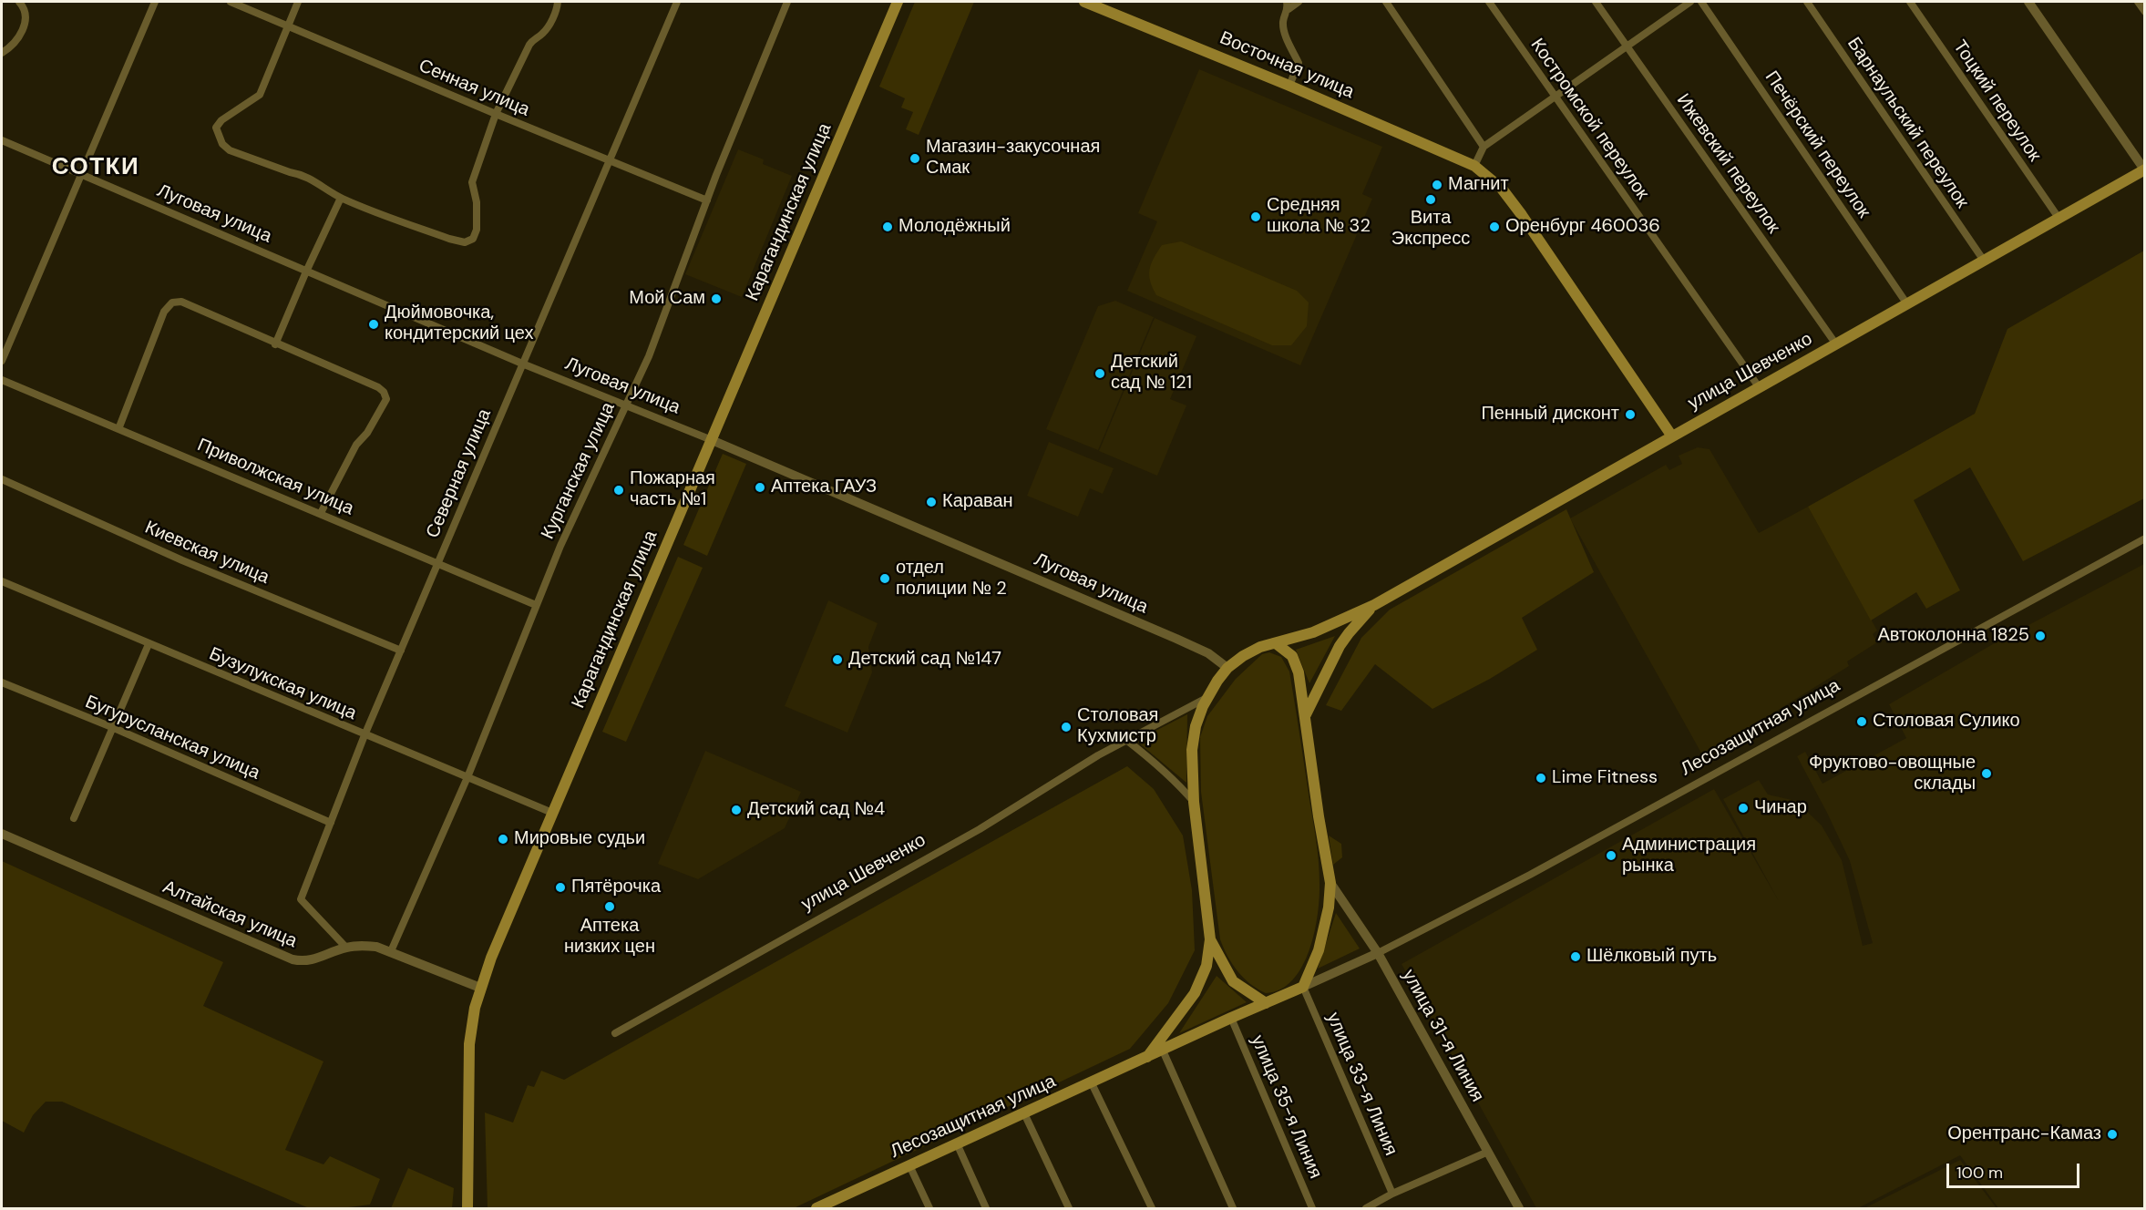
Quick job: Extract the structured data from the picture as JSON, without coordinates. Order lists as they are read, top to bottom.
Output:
{
  "streets": {
    "main road": [
      "Восточная улица",
      "Карагандинская улица",
      "улица Шевченко",
      "Лесозащитная улица"
    ],
    "street": [
      "Сенная улица",
      "Тоцкий переулок",
      "Костромской переулок",
      "Барнаульский переулок",
      "Печёрский переулок",
      "Ижевский переулок",
      "Луговая улица",
      "Курганская улица",
      "Северная улица",
      "Приволжская улица",
      "Киевская улица",
      "Бузулукская улица",
      "Бугурусланская улица",
      "Алтайская улица",
      "улица 31-я Линия",
      "улица 33-я Линия",
      "улица 35-я Линия"
    ]
  },
  "crossings": [
    ["Восточная улица", "улица Шевченко"],
    ["Сенная улица", "Курганская улица"],
    ["Сенная улица", "Северная улица"],
    ["Тоцкий переулок", "улица Шевченко"],
    ["Костромской переулок", "улица Шевченко"],
    ["Барнаульский переулок", "улица Шевченко"],
    ["Печёрский переулок", "улица Шевченко"],
    ["Ижевский переулок", "улица Шевченко"],
    ["Карагандинская улица", "Луговая улица"],
    ["Карагандинская улица", "Бузулукская улица"],
    ["Карагандинская улица", "Алтайская улица"],
    ["Луговая улица", "улица Шевченко"],
    ["Луговая улица", "Курганская улица"],
    ["Луговая улица", "Северная улица"],
    ["Курганская улица", "Приволжская улица"],
    ["Курганская улица", "Бузулукская улица"],
    ["Курганская улица", "Алтайская улица"],
    ["Северная улица", "Приволжская улица"],
    ["Северная улица", "Киевская улица"],
    ["Северная улица", "Бузулукская улица"],
    ["Северная улица", "Бугурусланская улица"],
    ["Северная улица", "Алтайская улица"],
    ["Лесозащитная улица", "улица 31-я Линия"],
    ["Лесозащитная улица", "улица 33-я Линия"],
    ["Лесозащитная улица", "улица 35-я Линия"]
  ],
  "districts": ["СОТКИ"],
  "places": [
    "Магазин-закусочная Смак",
    "Магнит",
    "Вита Экспресс",
    "Средняя школа № 32",
    "Молодёжный",
    "Оренбург 460036",
    "Мой Cам",
    "Дюймовочка, кондитерский цех",
    "Детский сад № 121",
    "Пенный дисконт",
    "Аптека ГАУЗ",
    "Пожарная часть №1",
    "Караван",
    "отдел полиции № 2",
    "Автоколонна 1825",
    "Детский сад №147",
    "Столовая Сулико",
    "Столовая Кухмистр",
    "Фруктово-овощные склады",
    "Lime Fitness",
    "Чинар",
    "Детский сад №4",
    "Мировые судьи",
    "Администрация рынка",
    "Пятёрочка",
    "Аптека низких цен",
    "Шёлковый путь",
    "Орентранс-Камаз"
  ],
  "scale_bar": "100 m"
}
